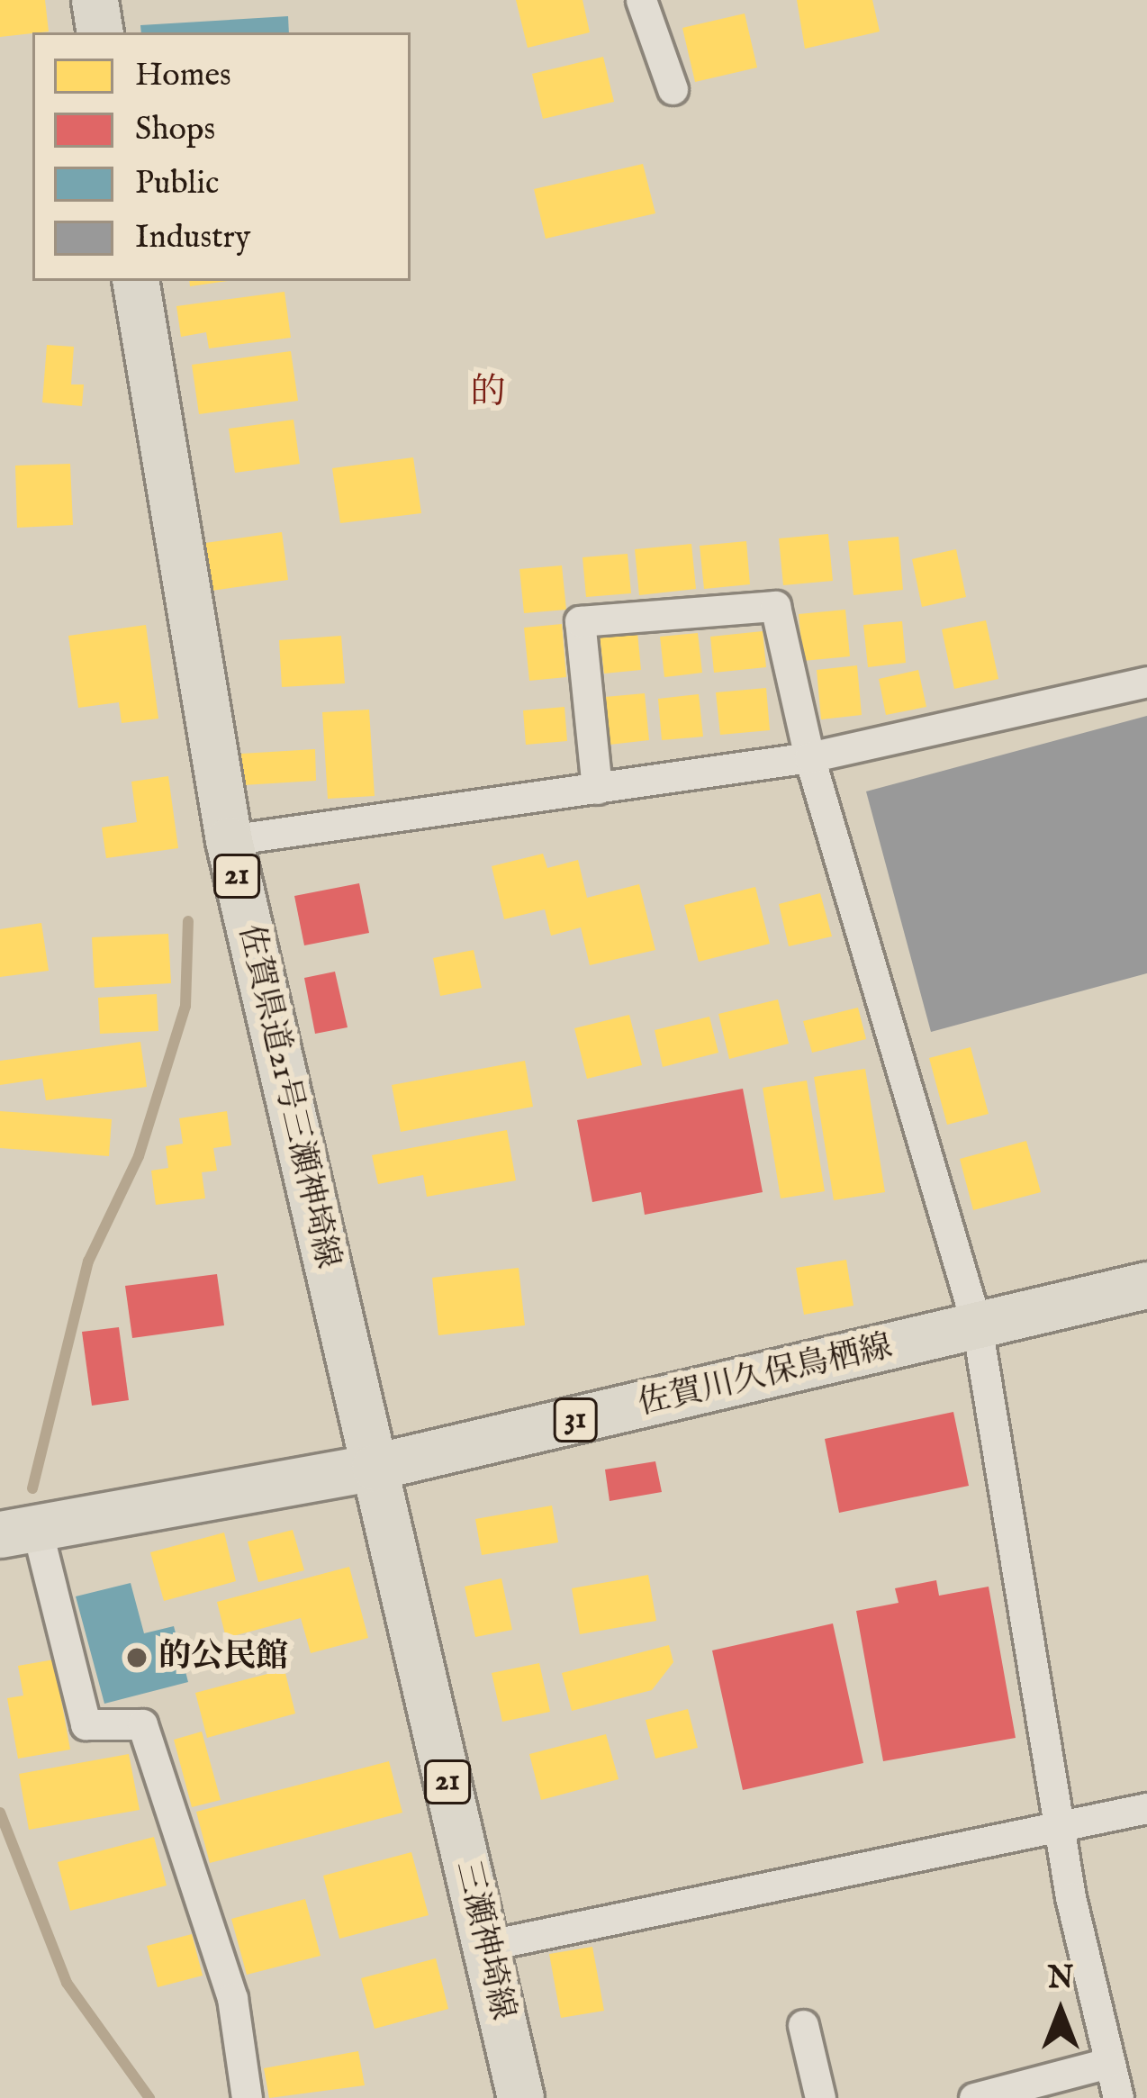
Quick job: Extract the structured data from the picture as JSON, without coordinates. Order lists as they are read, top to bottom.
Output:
{
  "streets": {
    "main road": [
      "21",
      "佐賀県道21号三瀬神埼線",
      "佐賀川久保鳥栖線",
      "31",
      "三瀬神埼線"
    ]
  },
  "crossings": [
    ["佐賀県道21号三瀬神埼線", "佐賀川久保鳥栖線"],
    ["佐賀県道21号三瀬神埼線", "三瀬神埼線"],
    ["佐賀川久保鳥栖線", "三瀬神埼線"]
  ],
  "districts": ["的"],
  "places": ["的公民館"],
  "legend": [
    "Homes",
    "Shops",
    "Public",
    "Industry"
  ],
  "north": "top"
}
